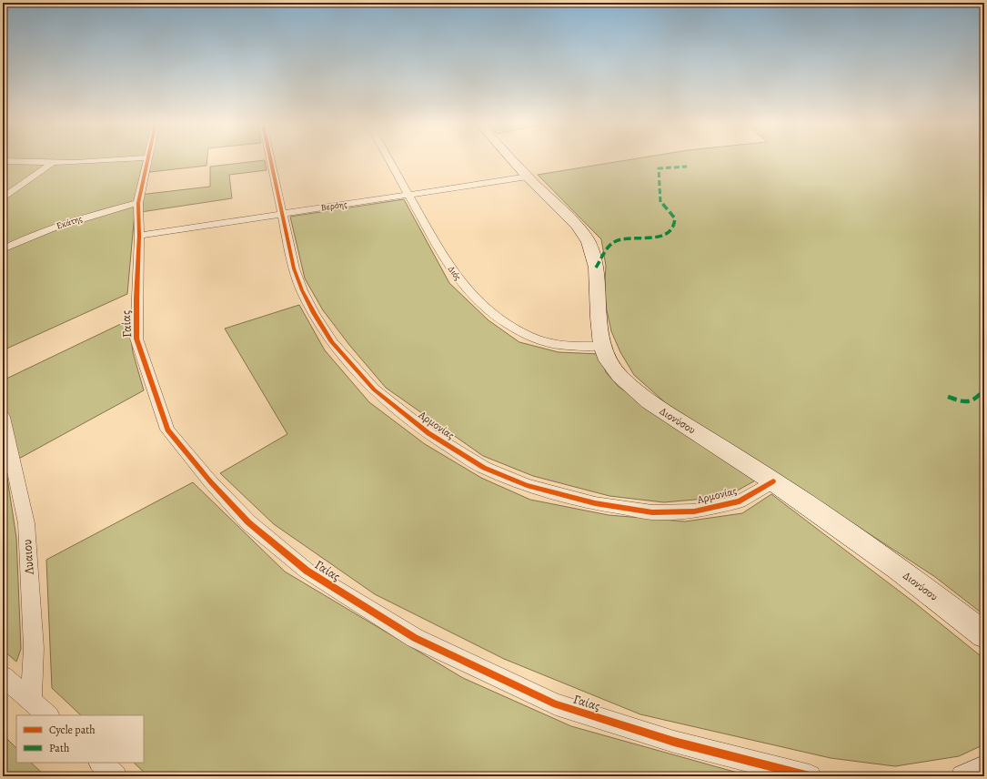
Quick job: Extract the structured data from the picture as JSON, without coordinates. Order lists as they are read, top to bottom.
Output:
{
  "streets": {
    "main road": ["Διονύσου"],
    "street": [
      "Βερόης",
      "Εκάτης",
      "Διός",
      "Γαίας",
      "Αρμονίας",
      "Λυαιου"
    ]
  },
  "crossings": [
    ["Βερόης", "Διός"],
    ["Βερόης", "Γαίας"],
    ["Βερόης", "Διονύσου"],
    ["Βερόης", "Αρμονίας"],
    ["Εκάτης", "Γαίας"],
    ["Διός", "Διονύσου"],
    ["Διονύσου", "Αρμονίας"]
  ],
  "legend": ["Cycle path", "Path"]
}
